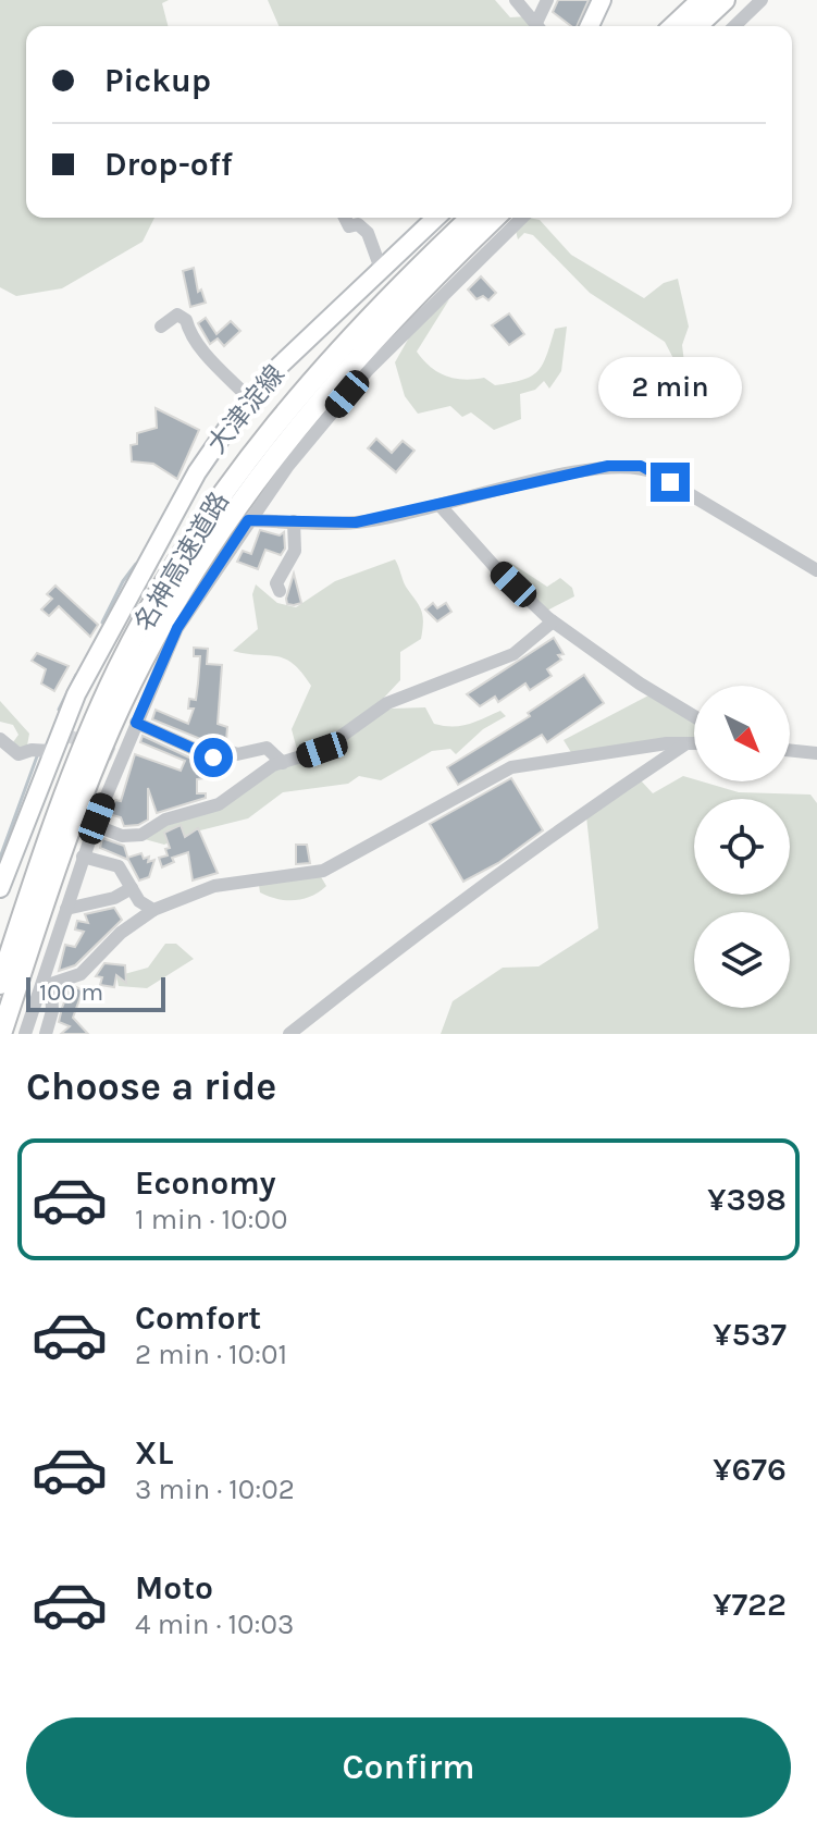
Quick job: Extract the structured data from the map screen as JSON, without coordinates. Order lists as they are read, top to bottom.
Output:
{
  "streets": {
    "highway": ["名神高速道路"],
    "main road": ["大津淀線"]
  },
  "scale_bar": "100 m",
  "north": "bottom right",
  "page": {
    "banner": ["Pickup", "Drop-off"],
    "bubble": "2 min",
    "scale": "100 m",
    "heading": "Choose a ride",
    "list": [
      {
        "name": "Economy",
        "note": "1 min · 10:00",
        "value": "¥398"
      },
      {
        "name": "Comfort",
        "note": "2 min · 10:01",
        "value": "¥537"
      },
      {
        "name": "XL",
        "note": "3 min · 10:02",
        "value": "¥676"
      },
      {
        "name": "Moto",
        "note": "4 min · 10:03",
        "value": "¥722"
      }
    ],
    "buttons": "Confirm"
  }
}
